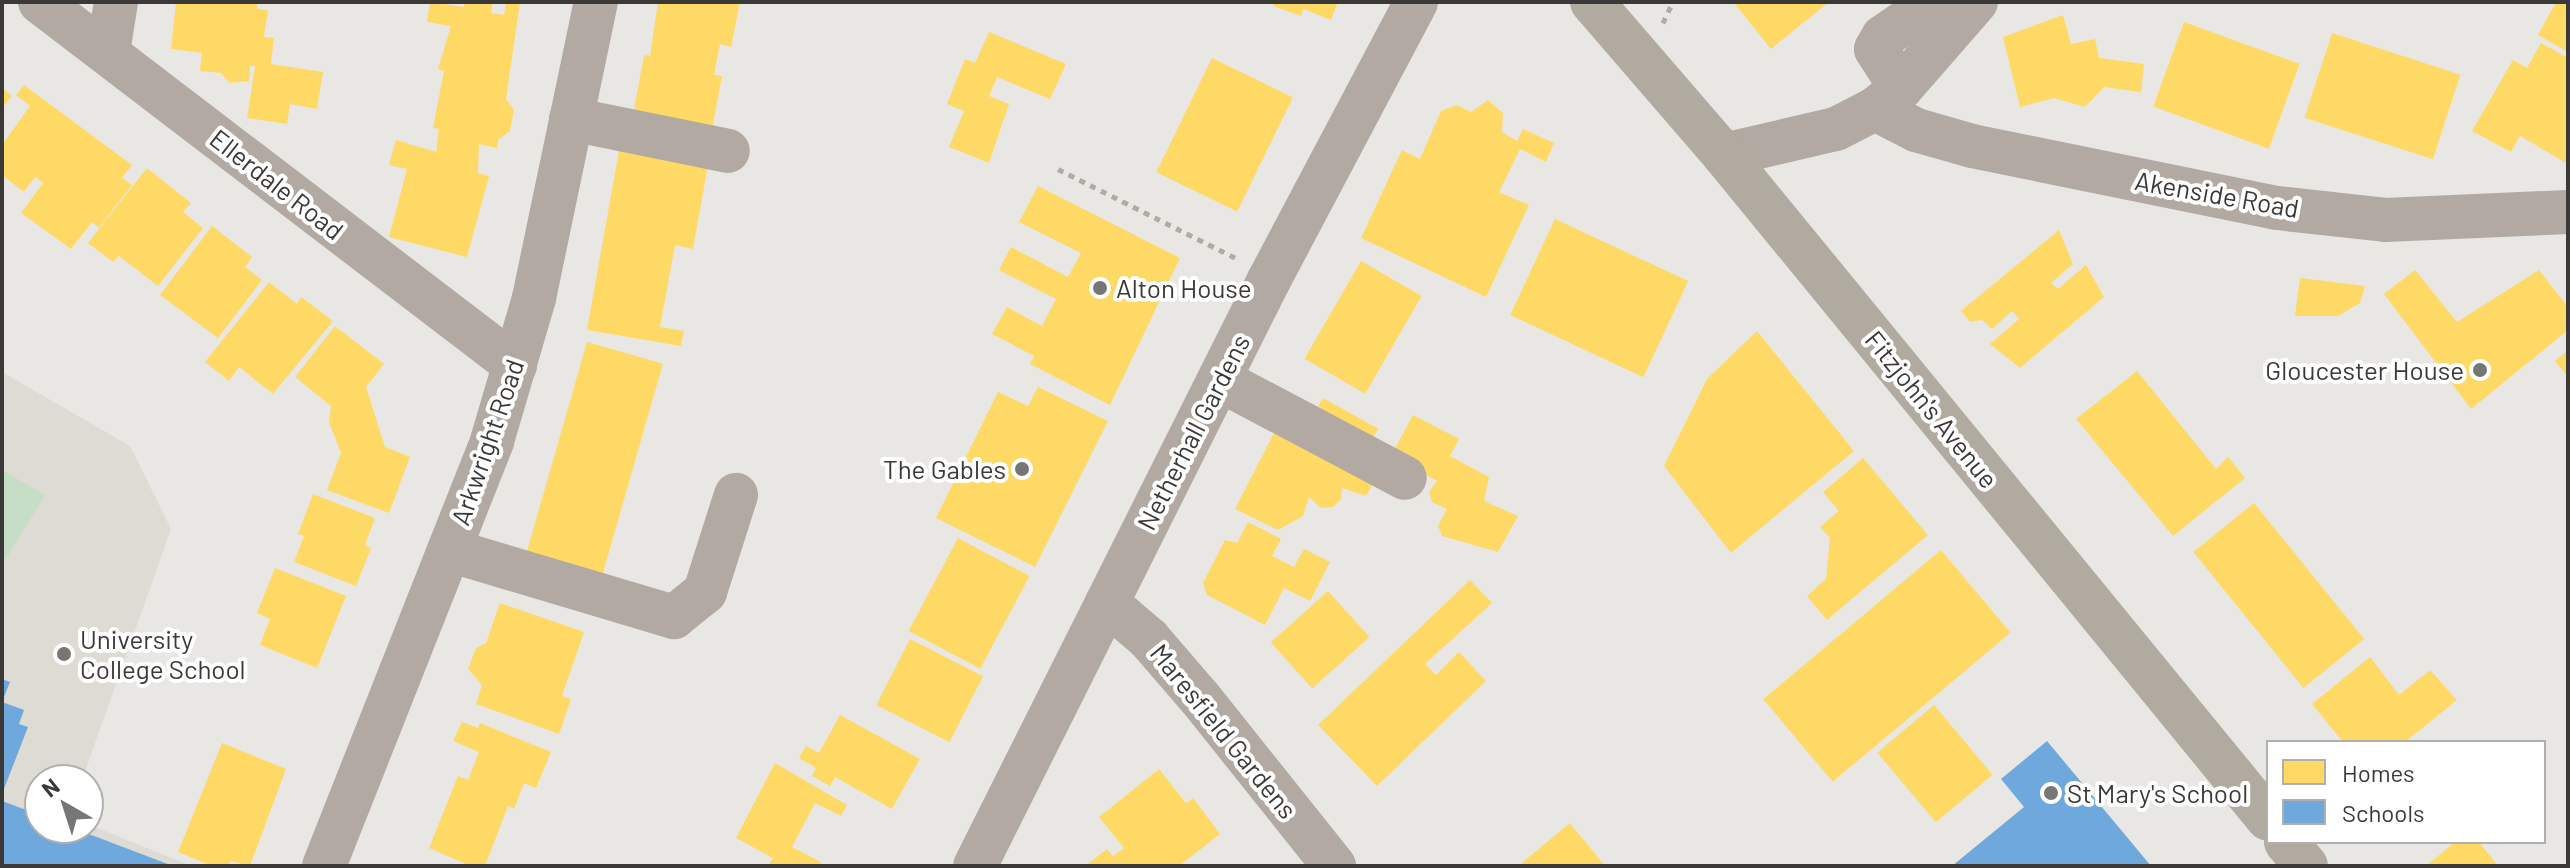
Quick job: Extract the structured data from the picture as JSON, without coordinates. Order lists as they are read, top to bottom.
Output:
{
  "streets": {
    "main road": ["Fitzjohn's Avenue"],
    "street": [
      "Ellerdale Road",
      "Akenside Road",
      "Netherhall Gardens",
      "Arkwright Road",
      "Maresfield Gardens"
    ]
  },
  "crossings": [
    ["Ellerdale Road", "Arkwright Road"],
    ["Netherhall Gardens", "Maresfield Gardens"]
  ],
  "places": [
    "Alton House",
    "Gloucester House",
    "The Gables",
    "University College School",
    "St Mary's School"
  ],
  "legend": ["Homes", "Schools"],
  "north": "top left"
}
